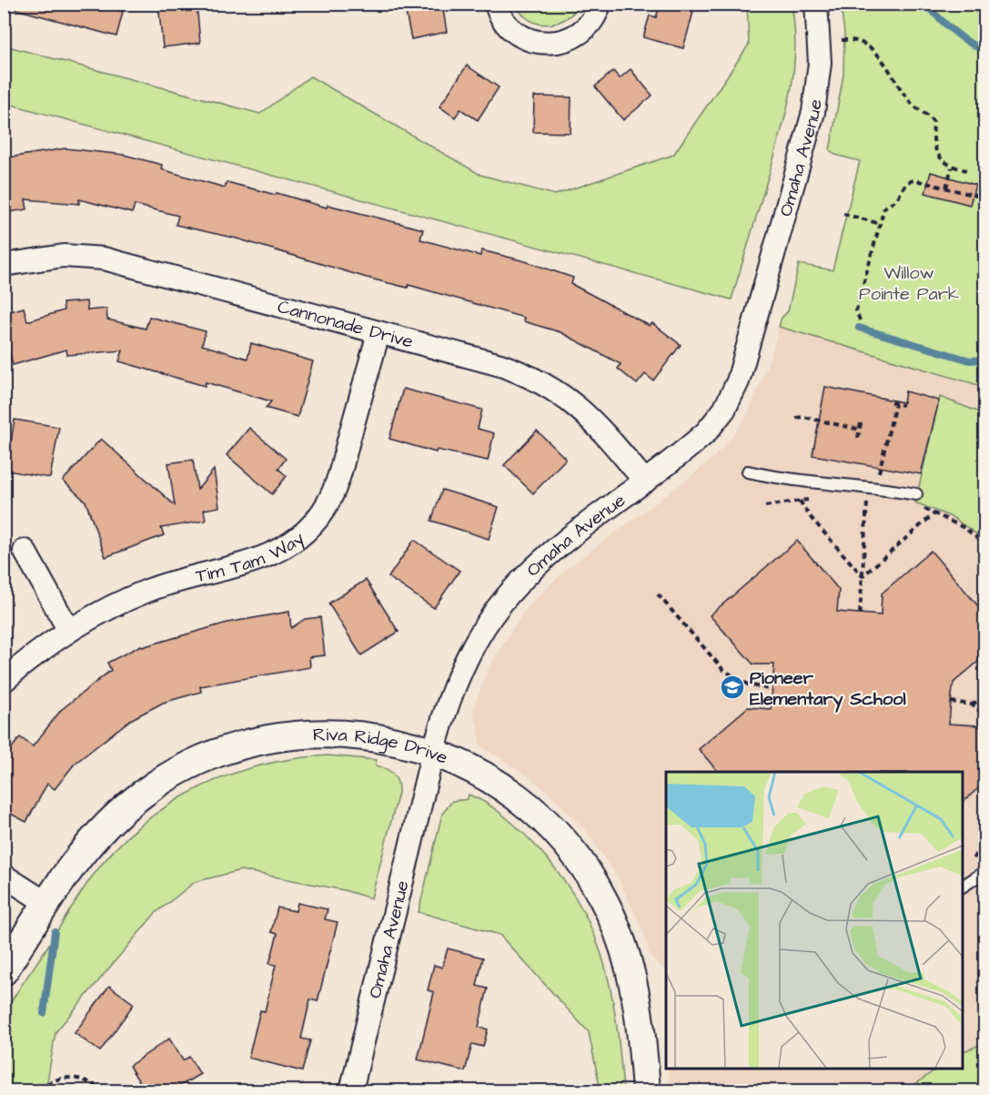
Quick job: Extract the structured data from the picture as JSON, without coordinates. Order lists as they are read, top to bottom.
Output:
{
  "streets": {
    "street": [
      "Omaha Avenue",
      "Cannonade Drive",
      "Tim Tam Way",
      "Riva Ridge Drive"
    ]
  },
  "crossings": [
    ["Omaha Avenue", "Cannonade Drive"],
    ["Omaha Avenue", "Riva Ridge Drive"],
    ["Cannonade Drive", "Tim Tam Way"]
  ],
  "parks": ["Willow Pointe Park"],
  "places": {
    "school or university": ["Pioneer Elementary School"]
  }
}
